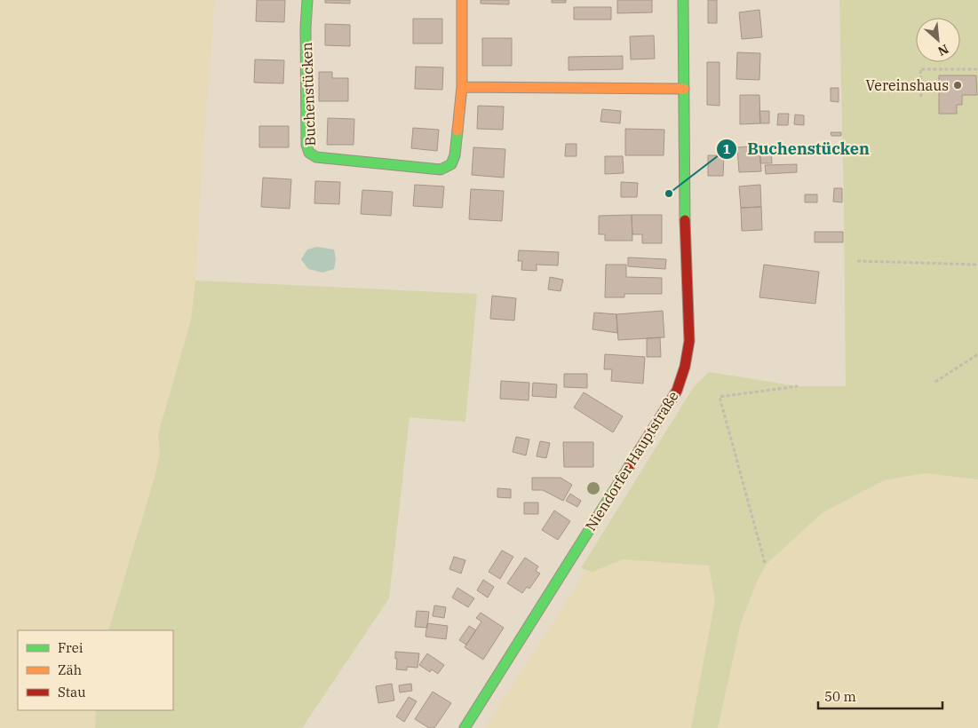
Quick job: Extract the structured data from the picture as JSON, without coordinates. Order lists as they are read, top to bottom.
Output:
{
  "streets": {
    "main road": ["Buchenstücken", "Niendorfer Hauptstraße"]
  },
  "places": ["Vereinshaus", "Buchenstücken"],
  "legend": ["Frei", "Zäh", "Stau"],
  "scale_bar": "50 m",
  "north": "bottom right"
}
